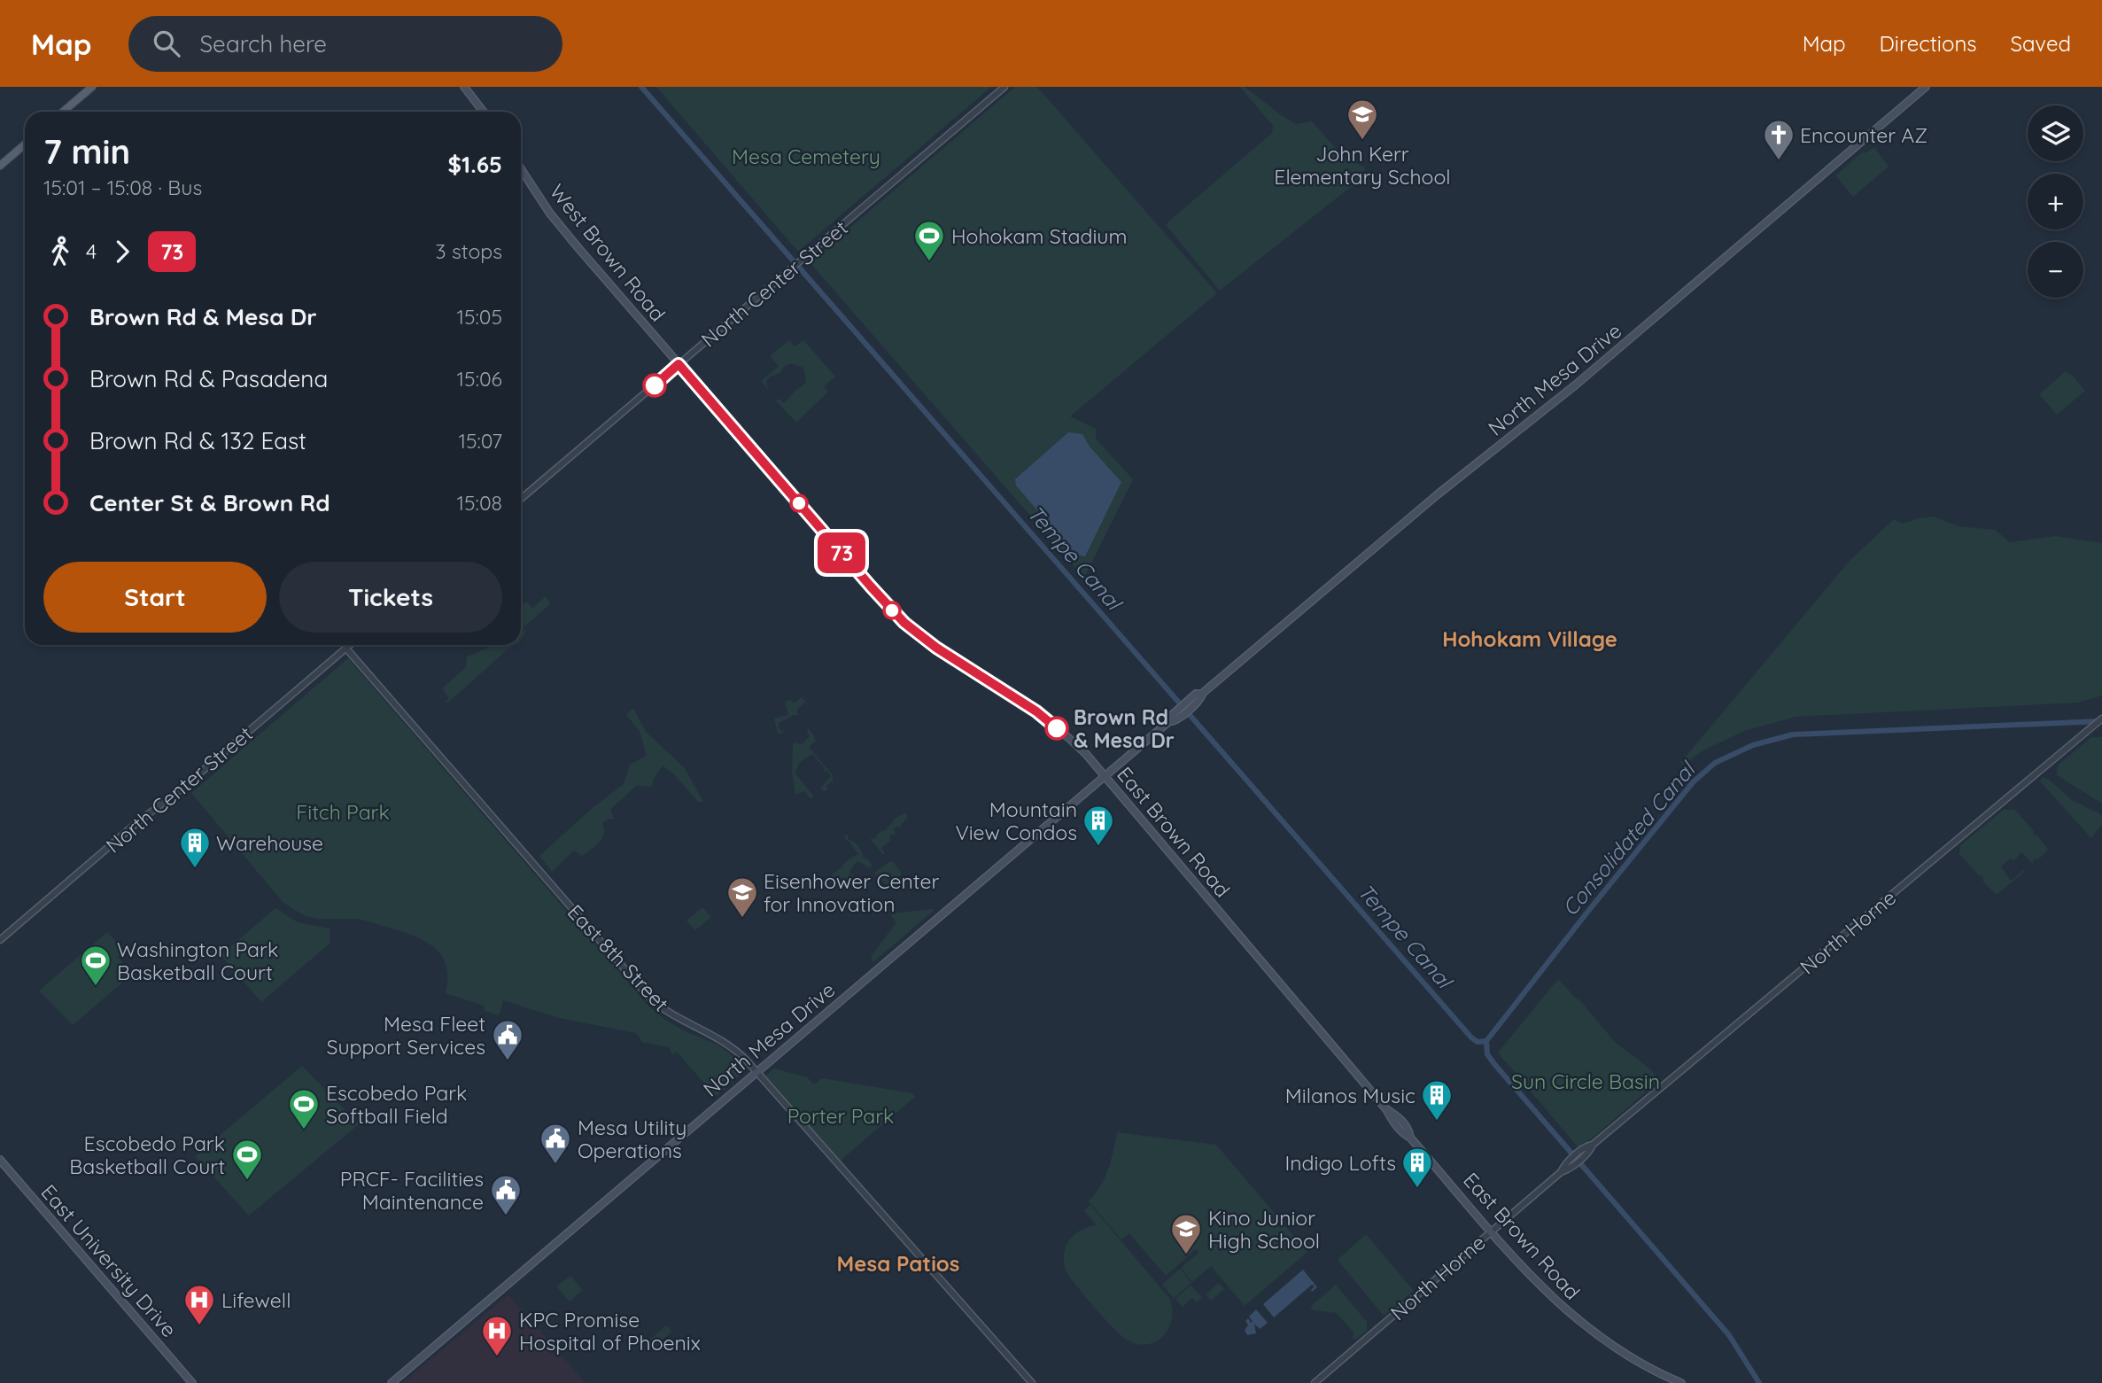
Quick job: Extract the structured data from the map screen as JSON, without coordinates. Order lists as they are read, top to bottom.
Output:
{
  "streets": {
    "main road": [
      "West Brown Road",
      "North Mesa Drive",
      "East Brown Road",
      "East University Drive"
    ],
    "street": ["North Center Street", "North Horne", "East 8th Street"]
  },
  "crossings": [
    ["West Brown Road", "North Center Street"],
    ["West Brown Road", "East Brown Road"],
    ["North Center Street", "East Brown Road"],
    ["North Center Street", "East 8th Street"],
    ["North Mesa Drive", "East Brown Road"],
    ["North Mesa Drive", "East 8th Street"],
    ["East Brown Road", "North Horne"]
  ],
  "districts": ["Hohokam Village", "Mesa Patios"],
  "water": ["Tempe Canal", "Consolidated Canal"],
  "parks": [
    "Mesa Cemetery",
    "Fitch Park",
    "Sun Circle Basin",
    "Porter Park"
  ],
  "places": {
    "school or university": ["John Kerr Elementary School", "Eisenhower Center for Innovation", "Kino Junior High School"],
    "church": ["Encounter AZ"],
    "sports": [
      "Hohokam Stadium",
      "Washington Park Basketball Court",
      "Escobedo Park Softball Field",
      "Escobedo Park Basketball Court"
    ],
    "other": ["Brown Rd & Mesa Dr"],
    "building": [
      "Mountain View Condos",
      "Warehouse",
      "Milanos Music",
      "Indigo Lofts"
    ],
    "public building": ["Mesa Fleet Support Services", "Mesa Utility Operations", "PRCF- Facilities Maintenance"],
    "hospital": ["Lifewell", "KPC Promise Hospital of Phoenix"]
  },
  "lines": ["bus line 73"],
  "page": {
    "header": "Map",
    "search": "Search here",
    "nav": ["Map", "Directions", "Saved"],
    "on_map": "73",
    "map_buttons": ["+", "−"],
    "heading": ["7 min", "15:01 – 15:08 · Bus", "$1.65"],
    "legs": ["4", "73", "3 stops"],
    "list": [
      {
        "name": "Brown Rd & Mesa Dr",
        "value": "15:05"
      },
      {
        "name": "Brown Rd & Pasadena",
        "value": "15:06"
      },
      {
        "name": "Brown Rd & 132 East",
        "value": "15:07"
      },
      {
        "name": "Center St & Brown Rd",
        "value": "15:08"
      }
    ],
    "buttons": ["Start", "Tickets"]
  }
}
